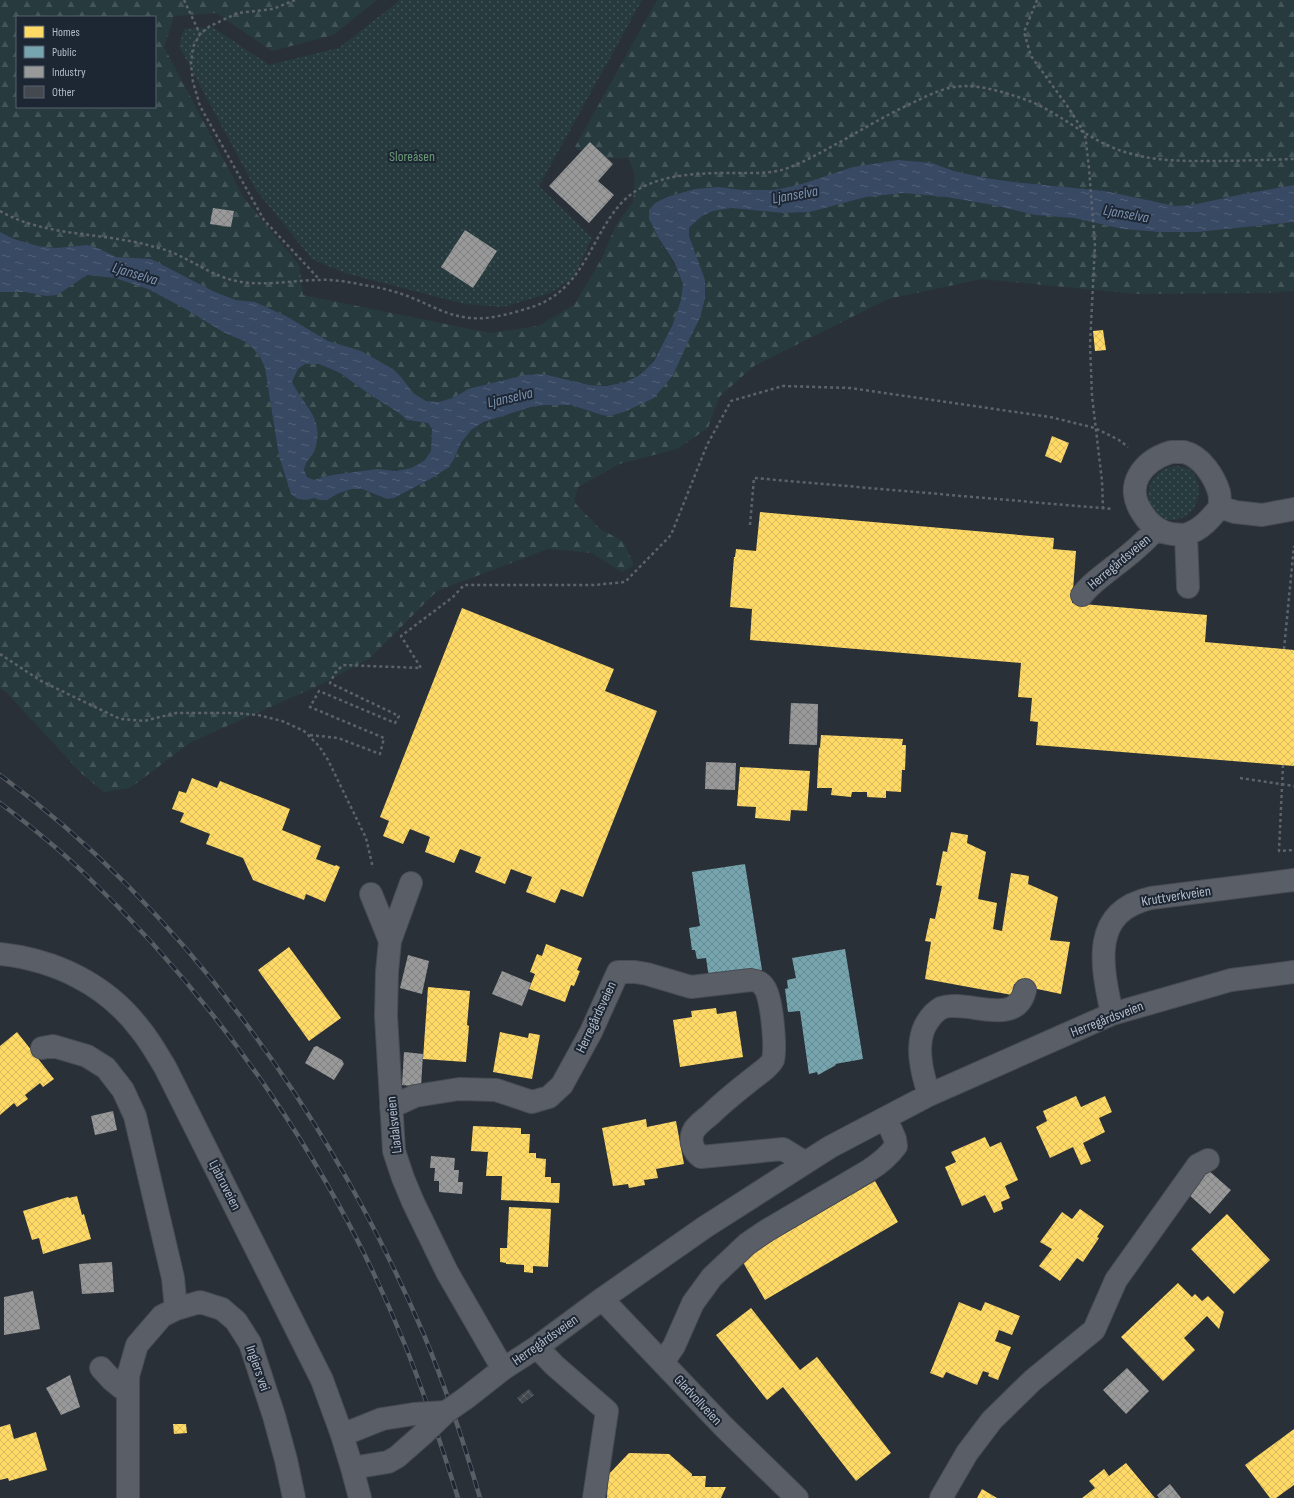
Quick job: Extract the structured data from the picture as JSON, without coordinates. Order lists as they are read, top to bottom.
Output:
{
  "streets": {
    "street": [
      "Herregårdsveien",
      "Kruttverkveien",
      "Liadalsveien",
      "Ljabruveien",
      "Ingiers vei",
      "Gladvollveien"
    ]
  },
  "crossings": [
    ["Herregårdsveien", "Kruttverkveien"],
    ["Herregårdsveien", "Liadalsveien"],
    ["Herregårdsveien", "Ljabruveien"],
    ["Herregårdsveien", "Gladvollveien"]
  ],
  "water": ["Ljanselva"],
  "parks": ["Sloreåsen"],
  "legend": [
    "Homes",
    "Public",
    "Industry",
    "Other"
  ]
}
